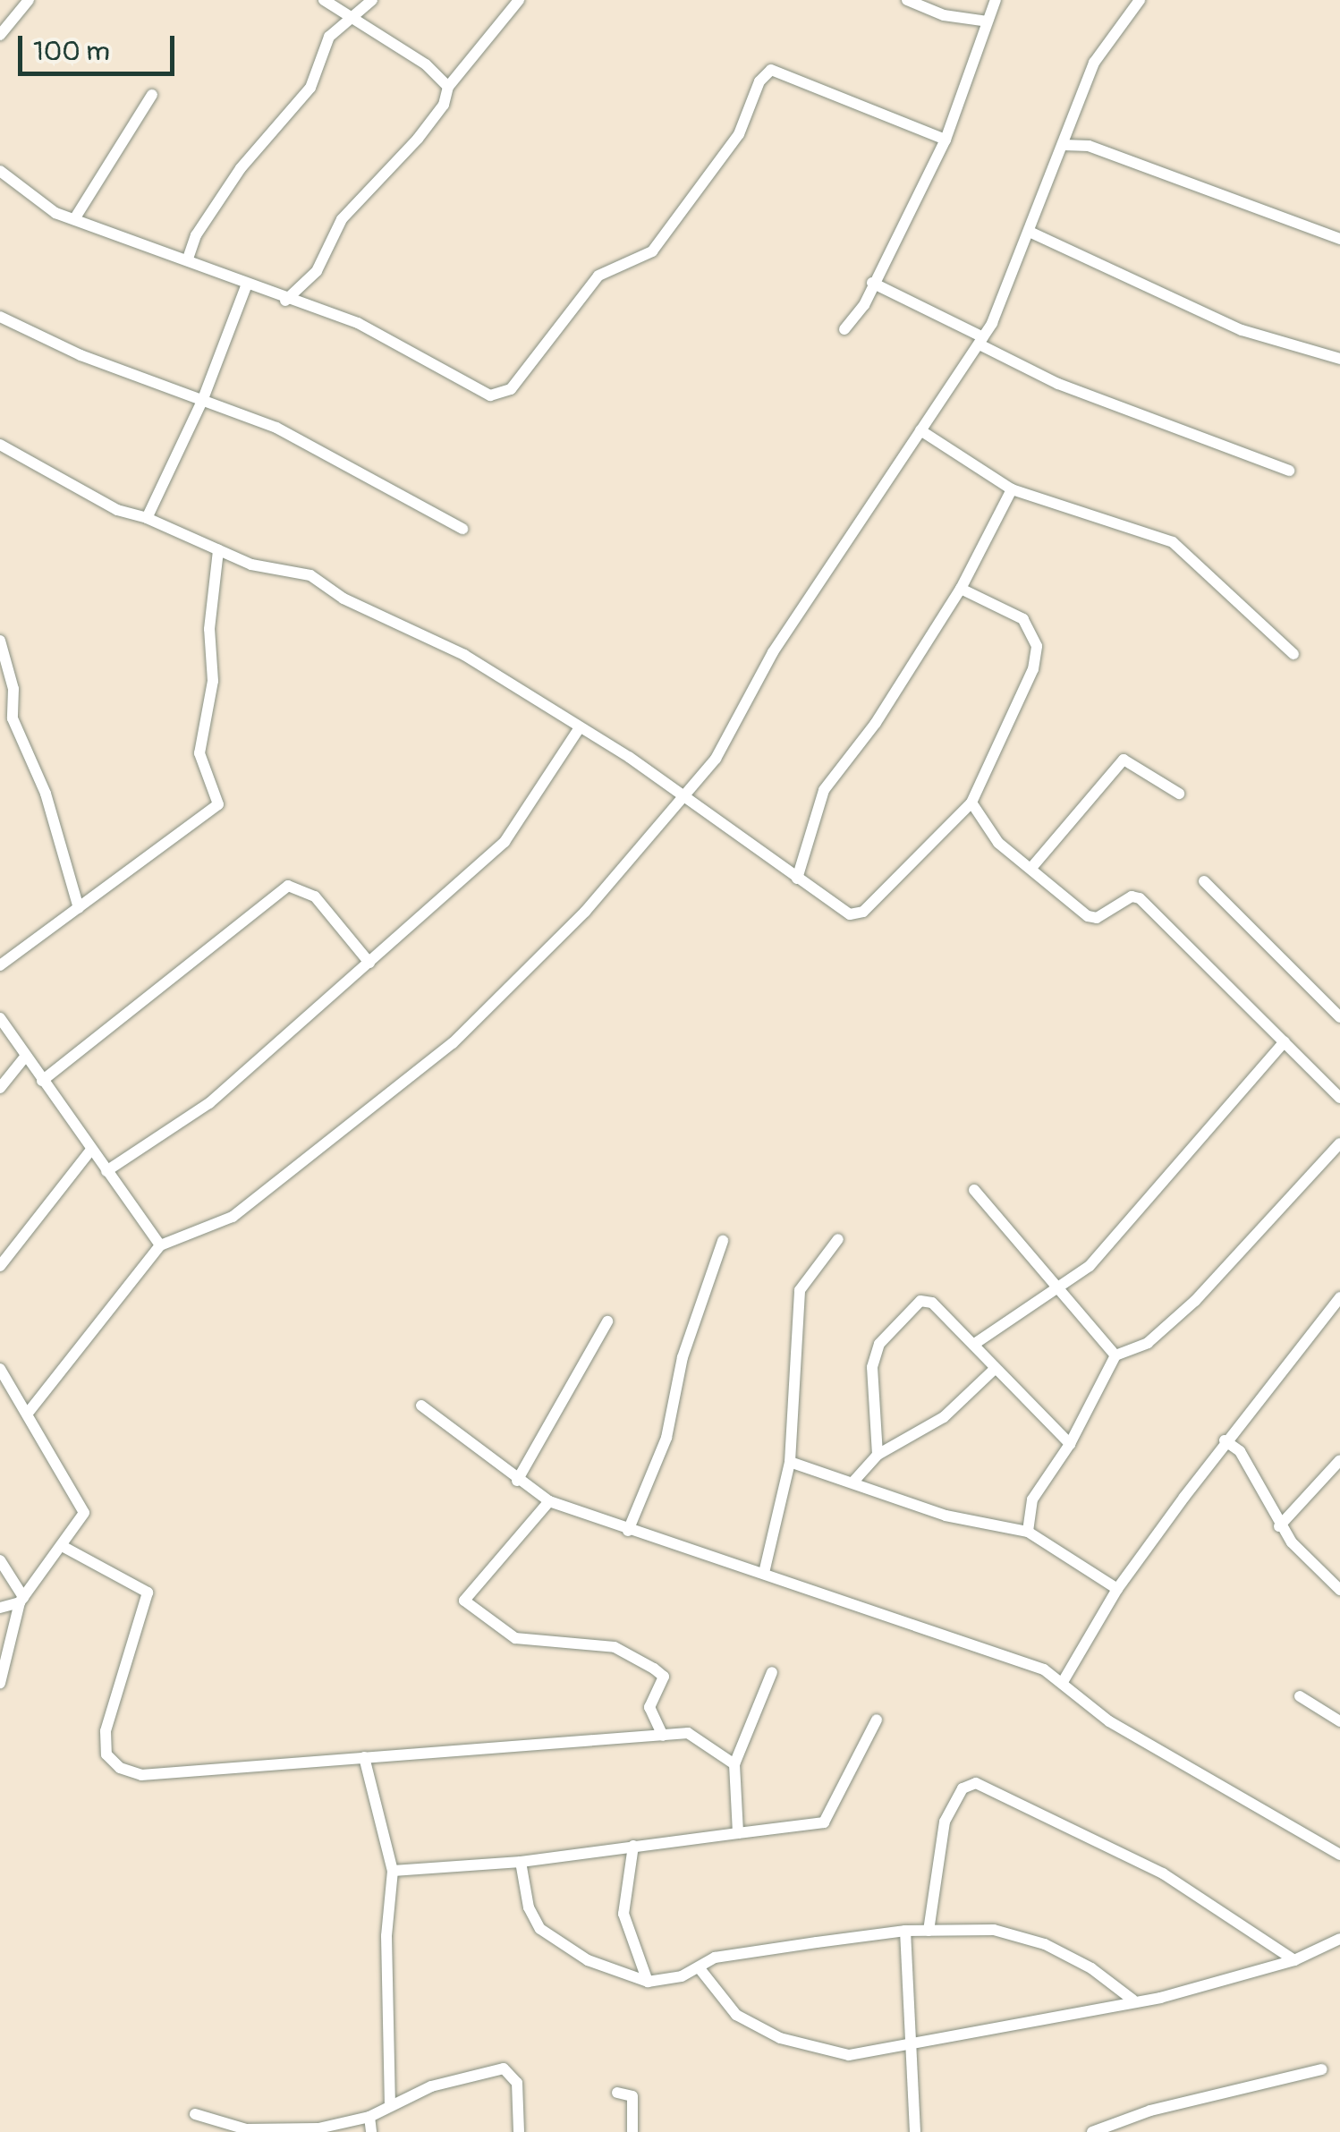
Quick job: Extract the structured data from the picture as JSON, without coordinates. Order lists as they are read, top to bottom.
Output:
{
  "scale_bar": "100 m"
}
